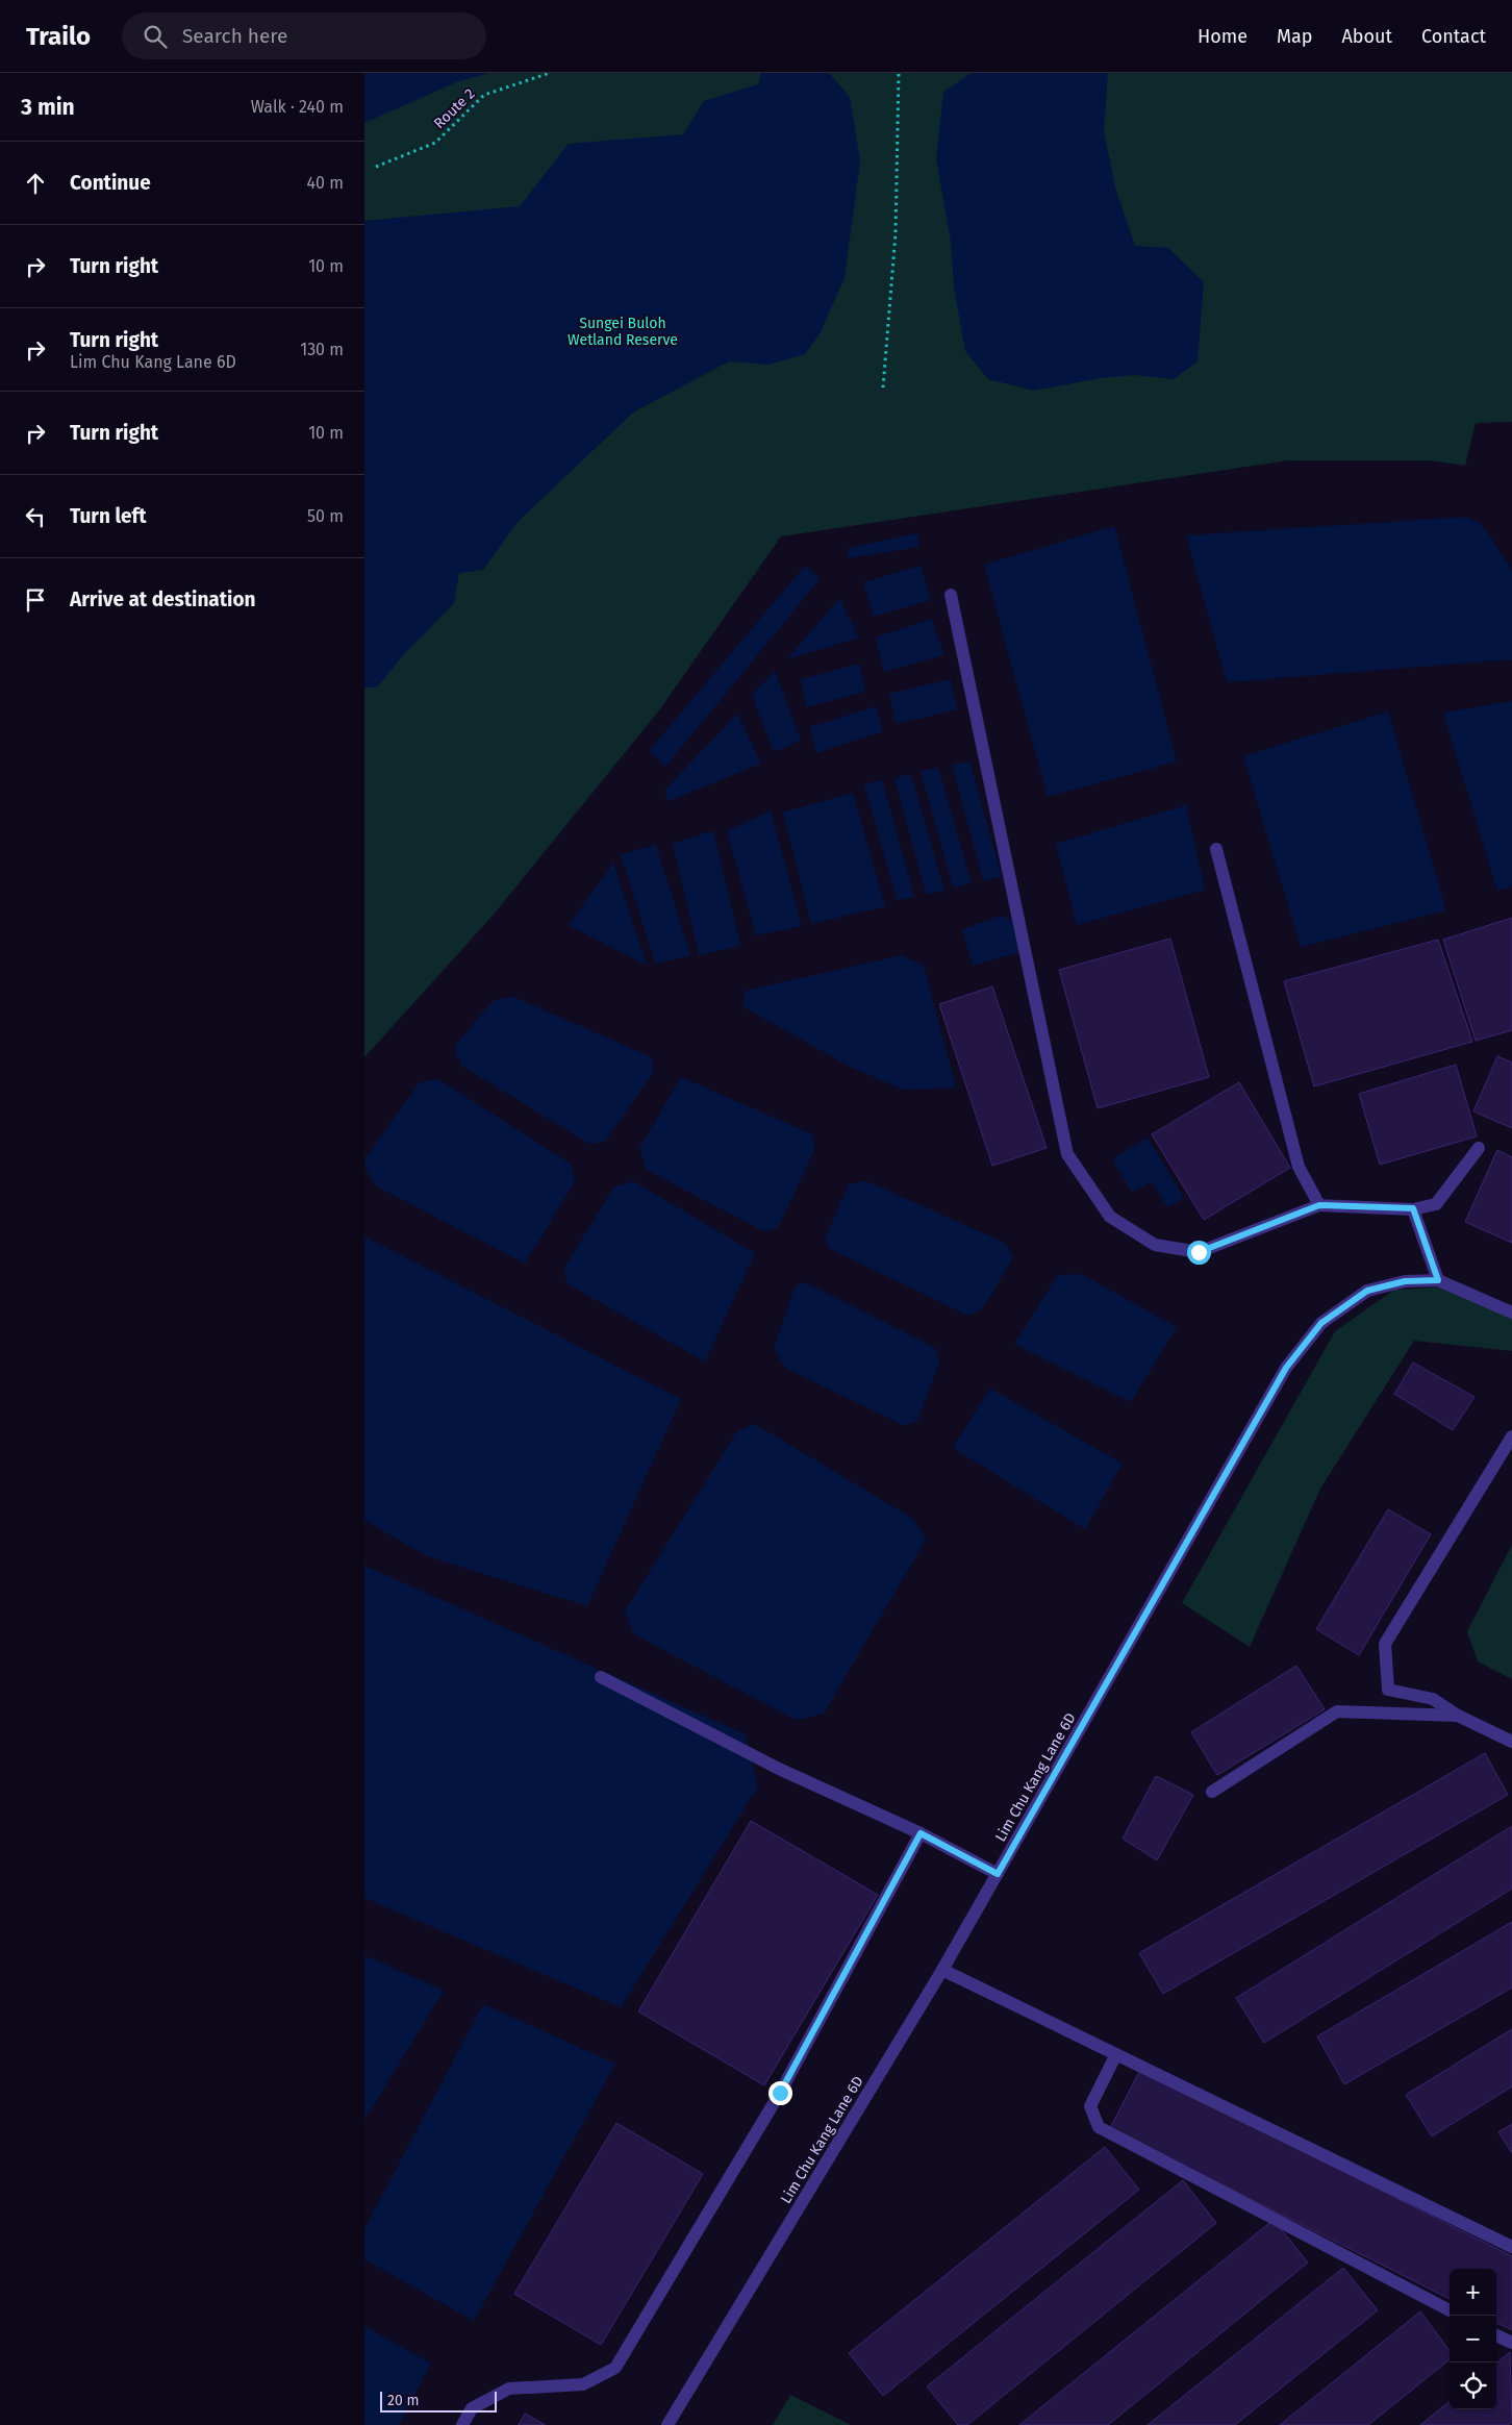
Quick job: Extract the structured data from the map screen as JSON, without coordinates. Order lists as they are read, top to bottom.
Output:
{
  "streets": {
    "street": ["Lim Chu Kang Lane 6D"],
    "path": ["Route 2"]
  },
  "parks": ["Sungei Buloh Wetland Reserve"],
  "scale_bar": "20 m",
  "page": {
    "header": "Trailo",
    "search": "Search here",
    "nav": [
      "Home",
      "Map",
      "About",
      "Contact"
    ],
    "heading": ["3 min", "Walk · 240 m"],
    "list": [
      ["Continue", "40 m"],
      ["Turn right", "10 m"],
      ["Turn right", "Lim Chu Kang Lane 6D", "130 m"],
      ["Turn right", "10 m"],
      ["Turn left", "50 m"],
      "Arrive at destination"
    ],
    "map_buttons": ["+", "−"],
    "scale": "20 m"
  }
}
